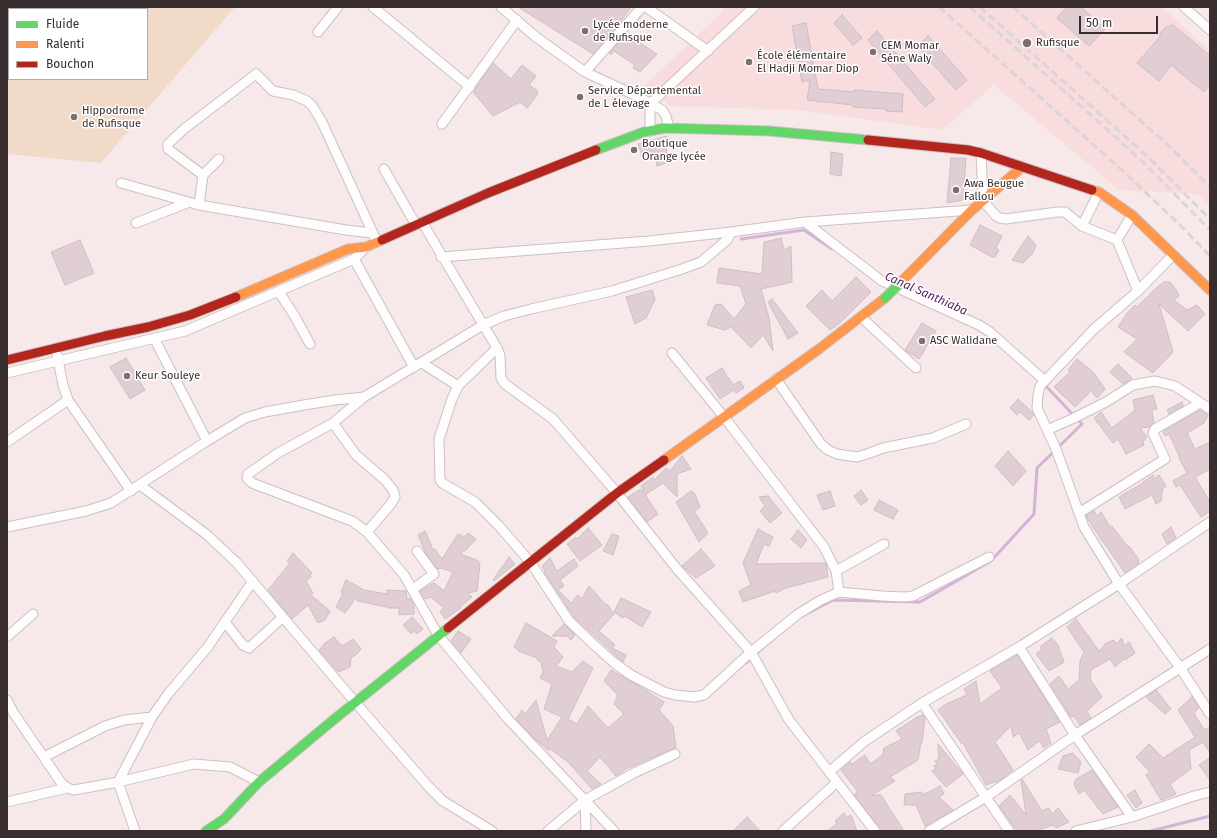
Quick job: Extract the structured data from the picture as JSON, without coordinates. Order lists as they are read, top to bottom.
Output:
{
  "water": ["Canal Santhiaba"],
  "places": [
    "Lycée moderne de Rufisque",
    "Rufisque",
    "CEM Momar Séne Waly",
    "École élémentaire El Hadji Momar Diop",
    "Service Départemental de L élevage",
    "Hippodrome de Rufisque",
    "Boutique Orange lycée",
    "Awa Beugue Fallou",
    "ASC Walidane",
    "Keur Souleye"
  ],
  "legend": ["Fluide", "Ralenti", "Bouchon"],
  "scale_bar": "50 m"
}
